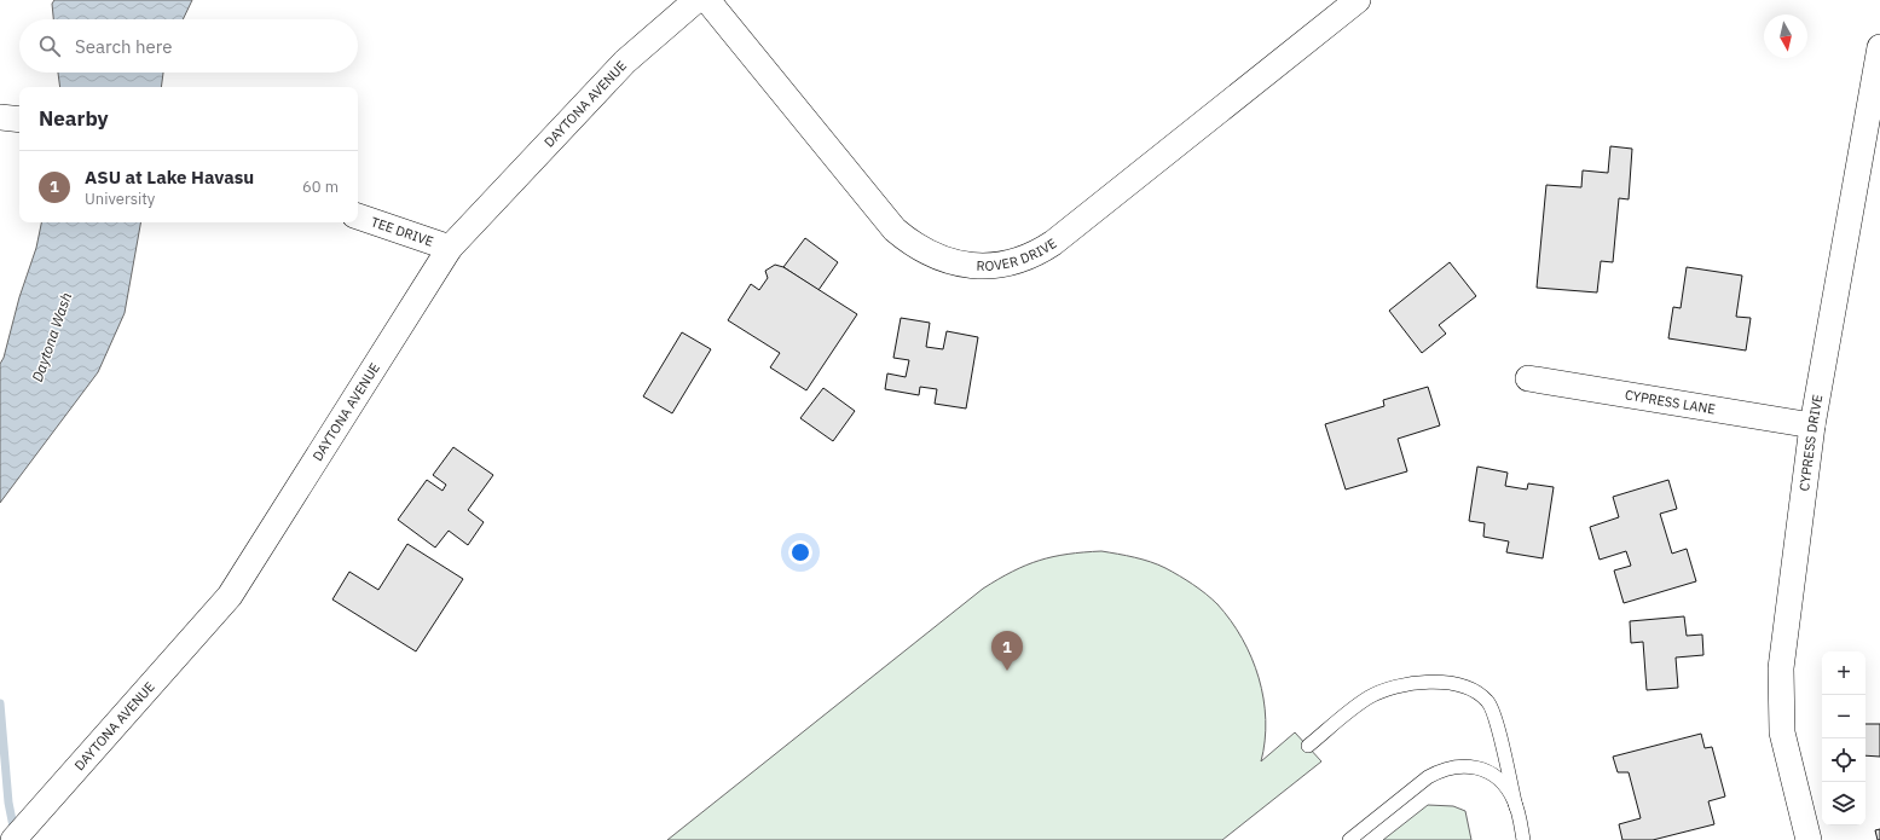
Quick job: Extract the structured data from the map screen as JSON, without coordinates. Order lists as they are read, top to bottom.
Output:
{
  "streets": {
    "street": [
      "DAYTONA AVENUE",
      "TEE DRIVE",
      "ROVER DRIVE",
      "CYPRESS LANE",
      "CYPRESS DRIVE"
    ]
  },
  "crossings": [
    ["DAYTONA AVENUE", "TEE DRIVE"],
    ["CYPRESS LANE", "CYPRESS DRIVE"]
  ],
  "water": ["Daytona Wash"],
  "north": "bottom",
  "page": {
    "search": "Search here",
    "heading": "Nearby",
    "list": [
      {
        "mark": "1",
        "name": "ASU at Lake Havasu",
        "note": "University",
        "value": "60 m"
      }
    ],
    "pins": "1",
    "map_buttons": ["+", "−"]
  }
}
